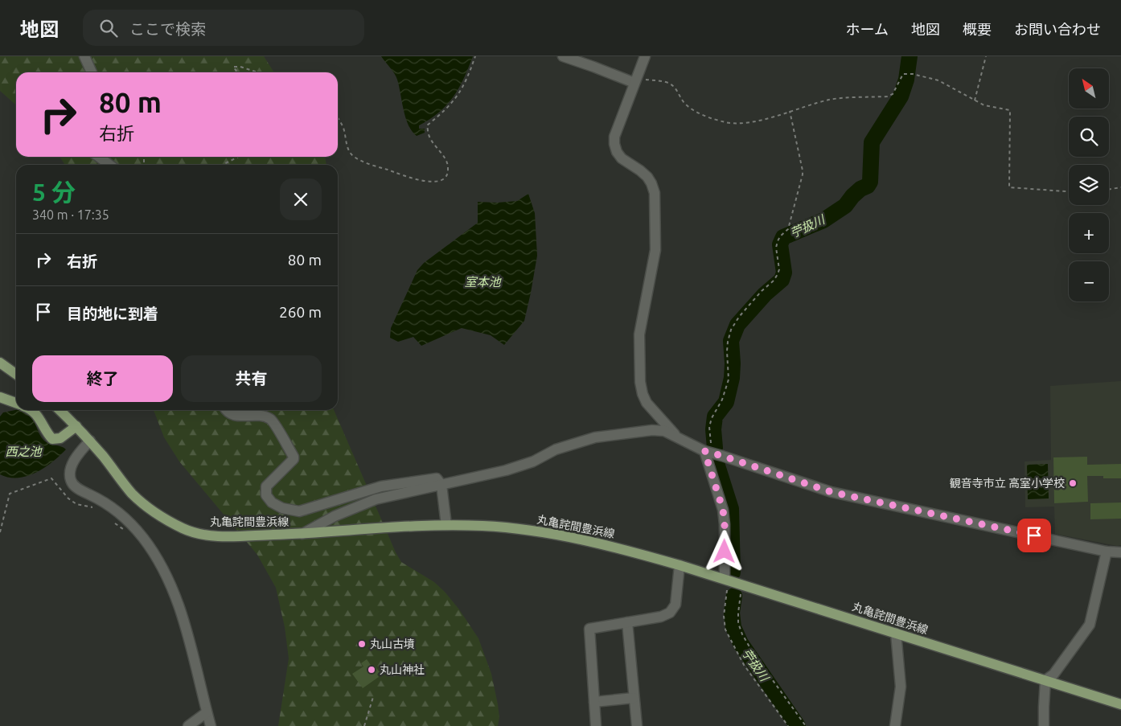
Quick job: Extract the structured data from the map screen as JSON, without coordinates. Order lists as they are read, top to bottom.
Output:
{
  "streets": {
    "main road": ["丸亀詫間豊浜線"]
  },
  "water": ["苧扱川", "室本池", "西之池"],
  "places": ["観音寺市立 高室小学校", "丸山古墳", "丸山神社"],
  "north": "top left",
  "page": {
    "header": "地図",
    "search": "ここで検索",
    "nav": [
      "ホーム",
      "地図",
      "概要",
      "お問い合わせ"
    ],
    "map_buttons": ["+", "−"],
    "turn": ["80 m", "右折"],
    "heading": ["5 分", "340 m · 17:35"],
    "list": [
      {
        "name": "右折",
        "value": "80 m"
      },
      {
        "name": "目的地に到着",
        "value": "260 m"
      }
    ],
    "buttons": ["終了", "共有"]
  }
}
